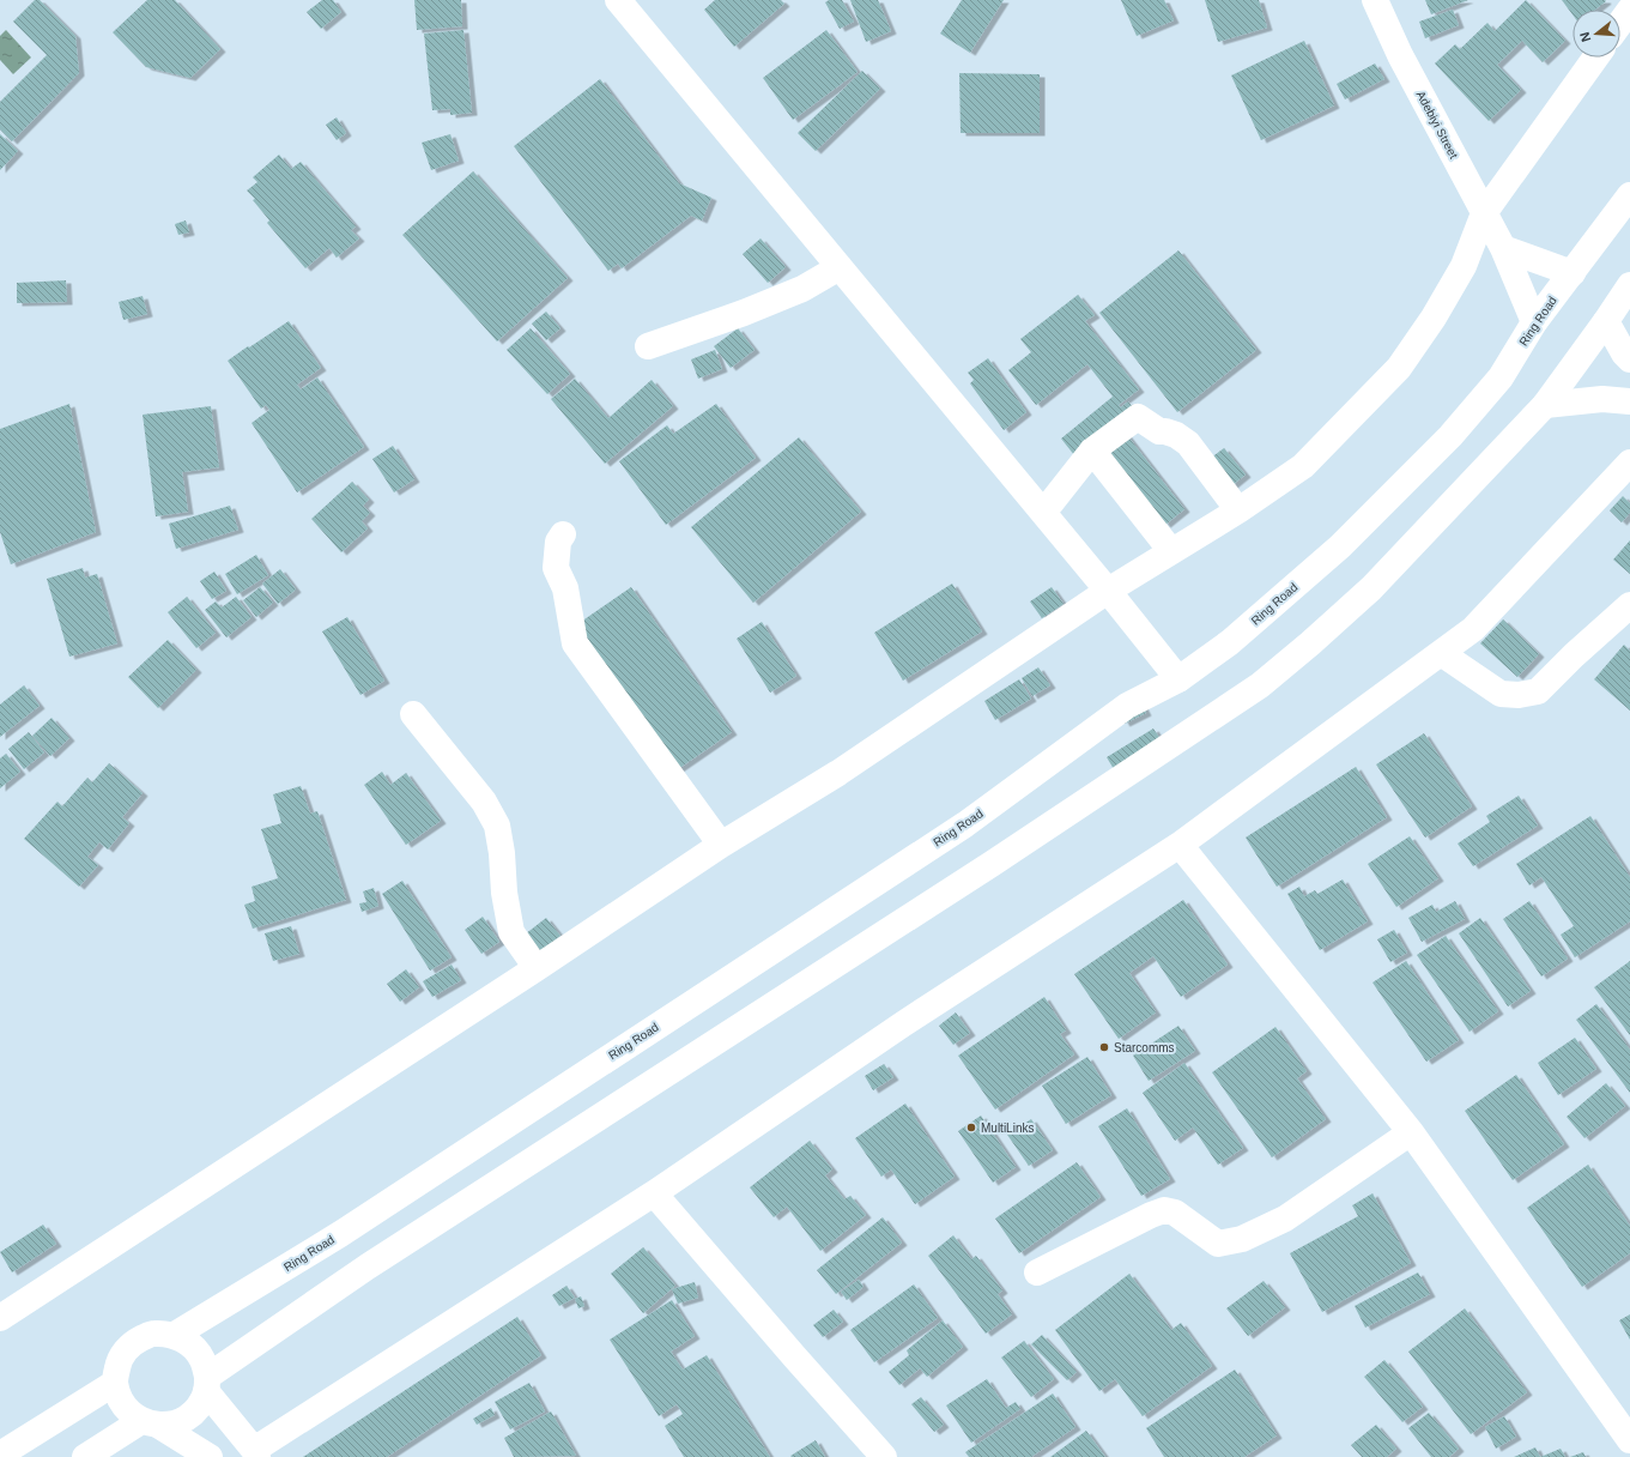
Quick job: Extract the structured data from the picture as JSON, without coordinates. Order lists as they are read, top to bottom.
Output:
{
  "streets": {
    "street": ["Adebiyi Street", "Ring Road"]
  },
  "crossings": [
    ["Adebiyi Street", "Ring Road"]
  ],
  "places": ["Starcomms", "MultiLinks"],
  "north": "left"
}
